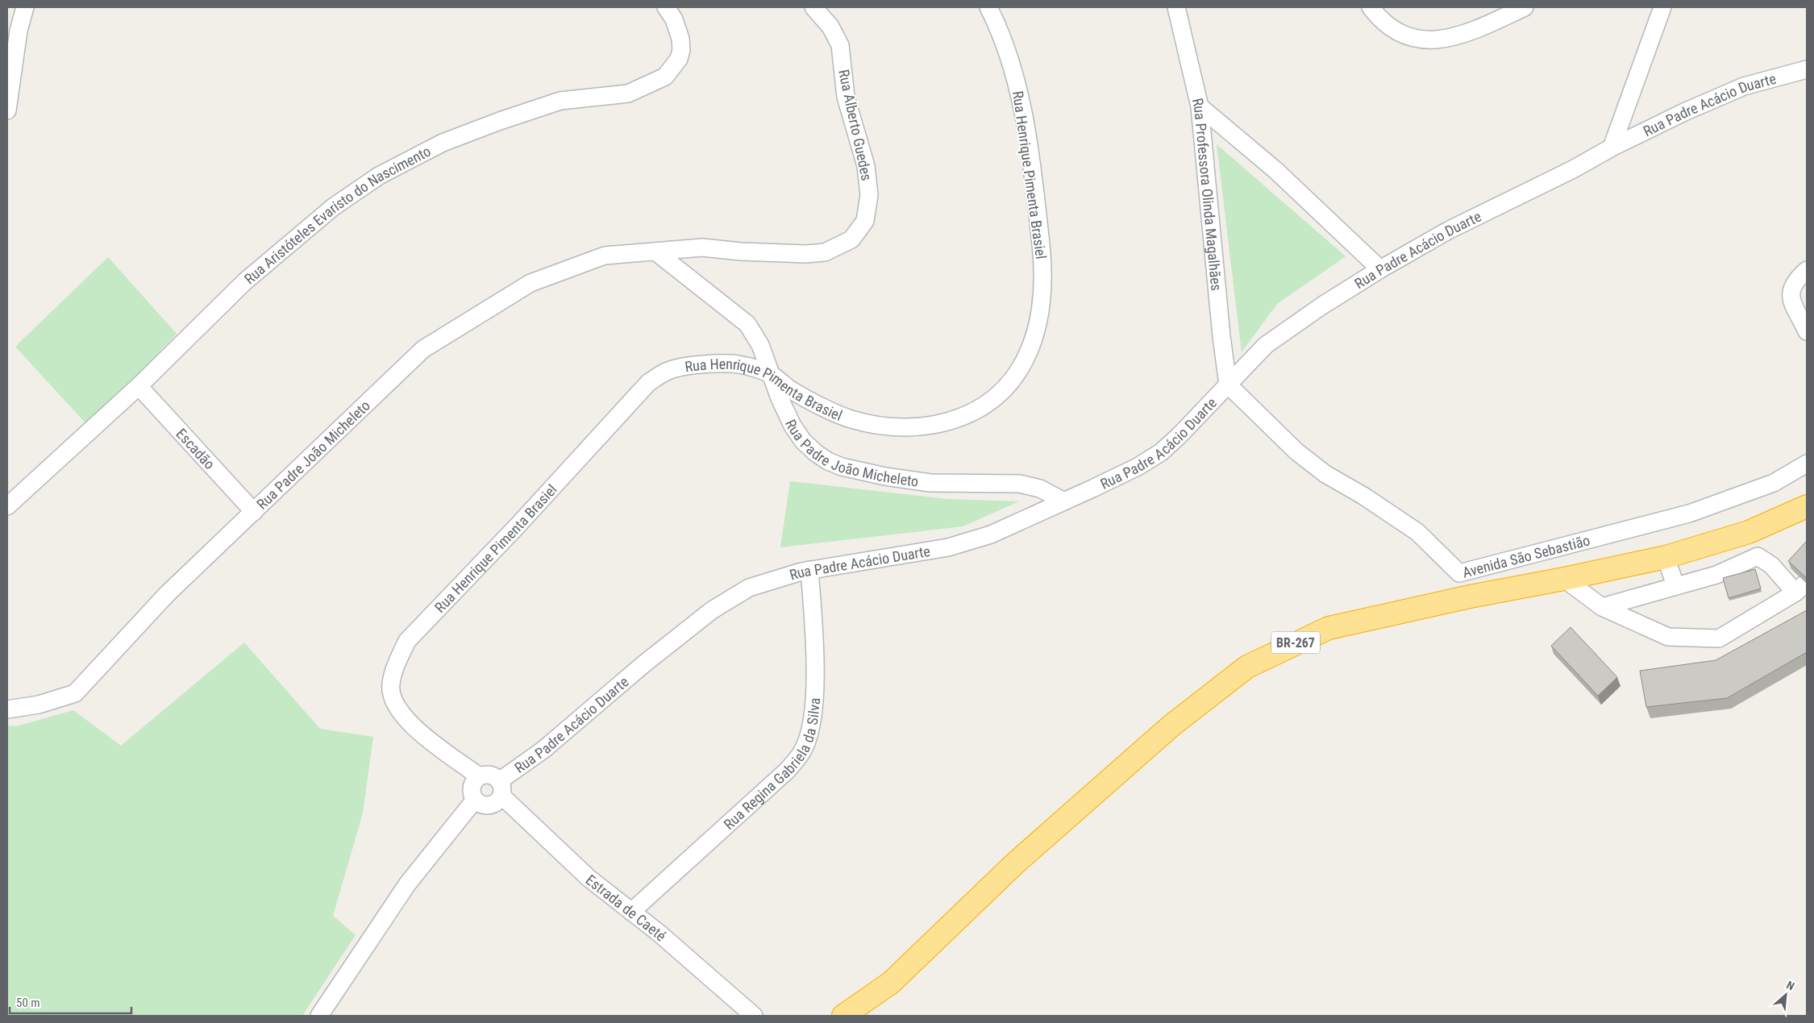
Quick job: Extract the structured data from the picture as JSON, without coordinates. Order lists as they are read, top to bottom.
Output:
{
  "streets": {
    "highway": ["BR-267"],
    "street": [
      "Rua Padre Acácio Duarte",
      "Rua Alberto Guedes",
      "Rua Henrique Pimenta Brasiel",
      "Rua Professora Olinda Magalhães",
      "Rua Aristóteles Evaristo do Nascimento",
      "Rua Padre João Micheleto",
      "Escadão",
      "Avenida São Sebastião",
      "Rua Regina Gabriela da Silva",
      "Estrada de Caeté"
    ]
  },
  "crossings": [
    ["Rua Padre Acácio Duarte", "Rua Henrique Pimenta Brasiel"],
    ["Rua Padre Acácio Duarte", "Rua Professora Olinda Magalhães"],
    ["Rua Padre Acácio Duarte", "Rua Padre João Micheleto"],
    ["Rua Padre Acácio Duarte", "Avenida São Sebastião"],
    ["Rua Padre Acácio Duarte", "Rua Regina Gabriela da Silva"],
    ["Rua Padre Acácio Duarte", "Estrada de Caeté"],
    ["Rua Alberto Guedes", "Rua Padre João Micheleto"],
    ["Rua Henrique Pimenta Brasiel", "Rua Padre João Micheleto"],
    ["Rua Henrique Pimenta Brasiel", "Estrada de Caeté"],
    ["Rua Professora Olinda Magalhães", "Avenida São Sebastião"],
    ["Rua Aristóteles Evaristo do Nascimento", "Escadão"],
    ["Rua Padre João Micheleto", "Escadão"],
    ["Rua Regina Gabriela da Silva", "Estrada de Caeté"]
  ],
  "scale_bar": "50 m",
  "north": "top right"
}
